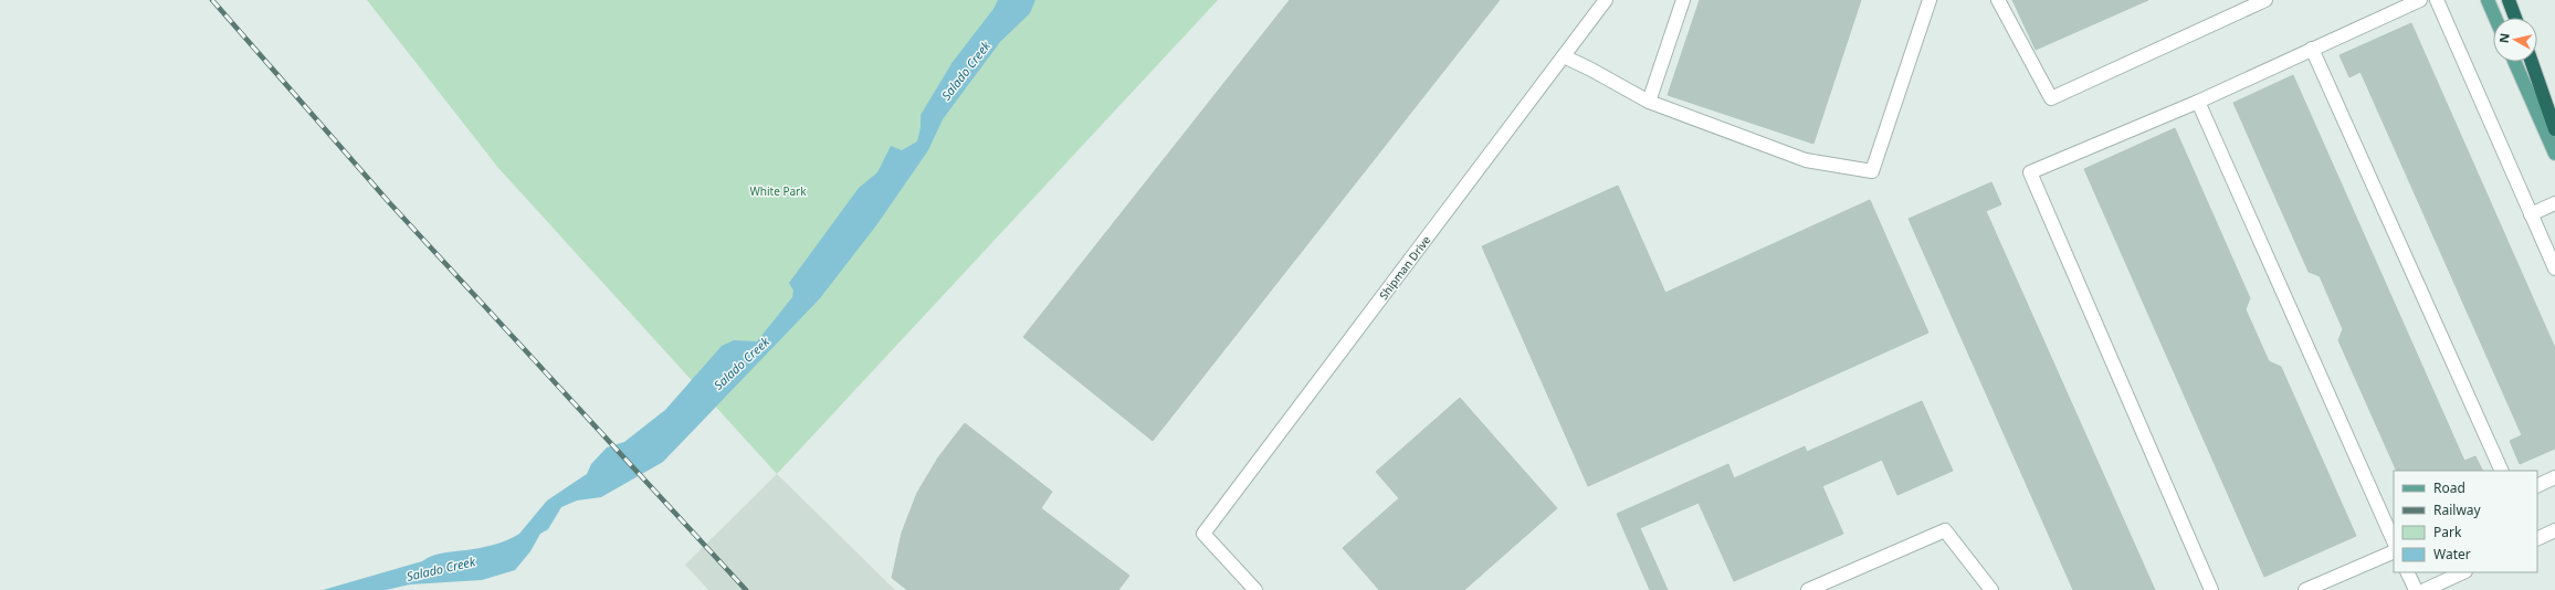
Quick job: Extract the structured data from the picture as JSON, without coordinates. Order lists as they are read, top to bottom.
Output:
{
  "streets": {
    "street": ["Shipman Drive"]
  },
  "water": ["Salado Creek"],
  "parks": ["White Park"],
  "legend": [
    "Road",
    "Railway",
    "Park",
    "Water"
  ],
  "north": "left"
}
